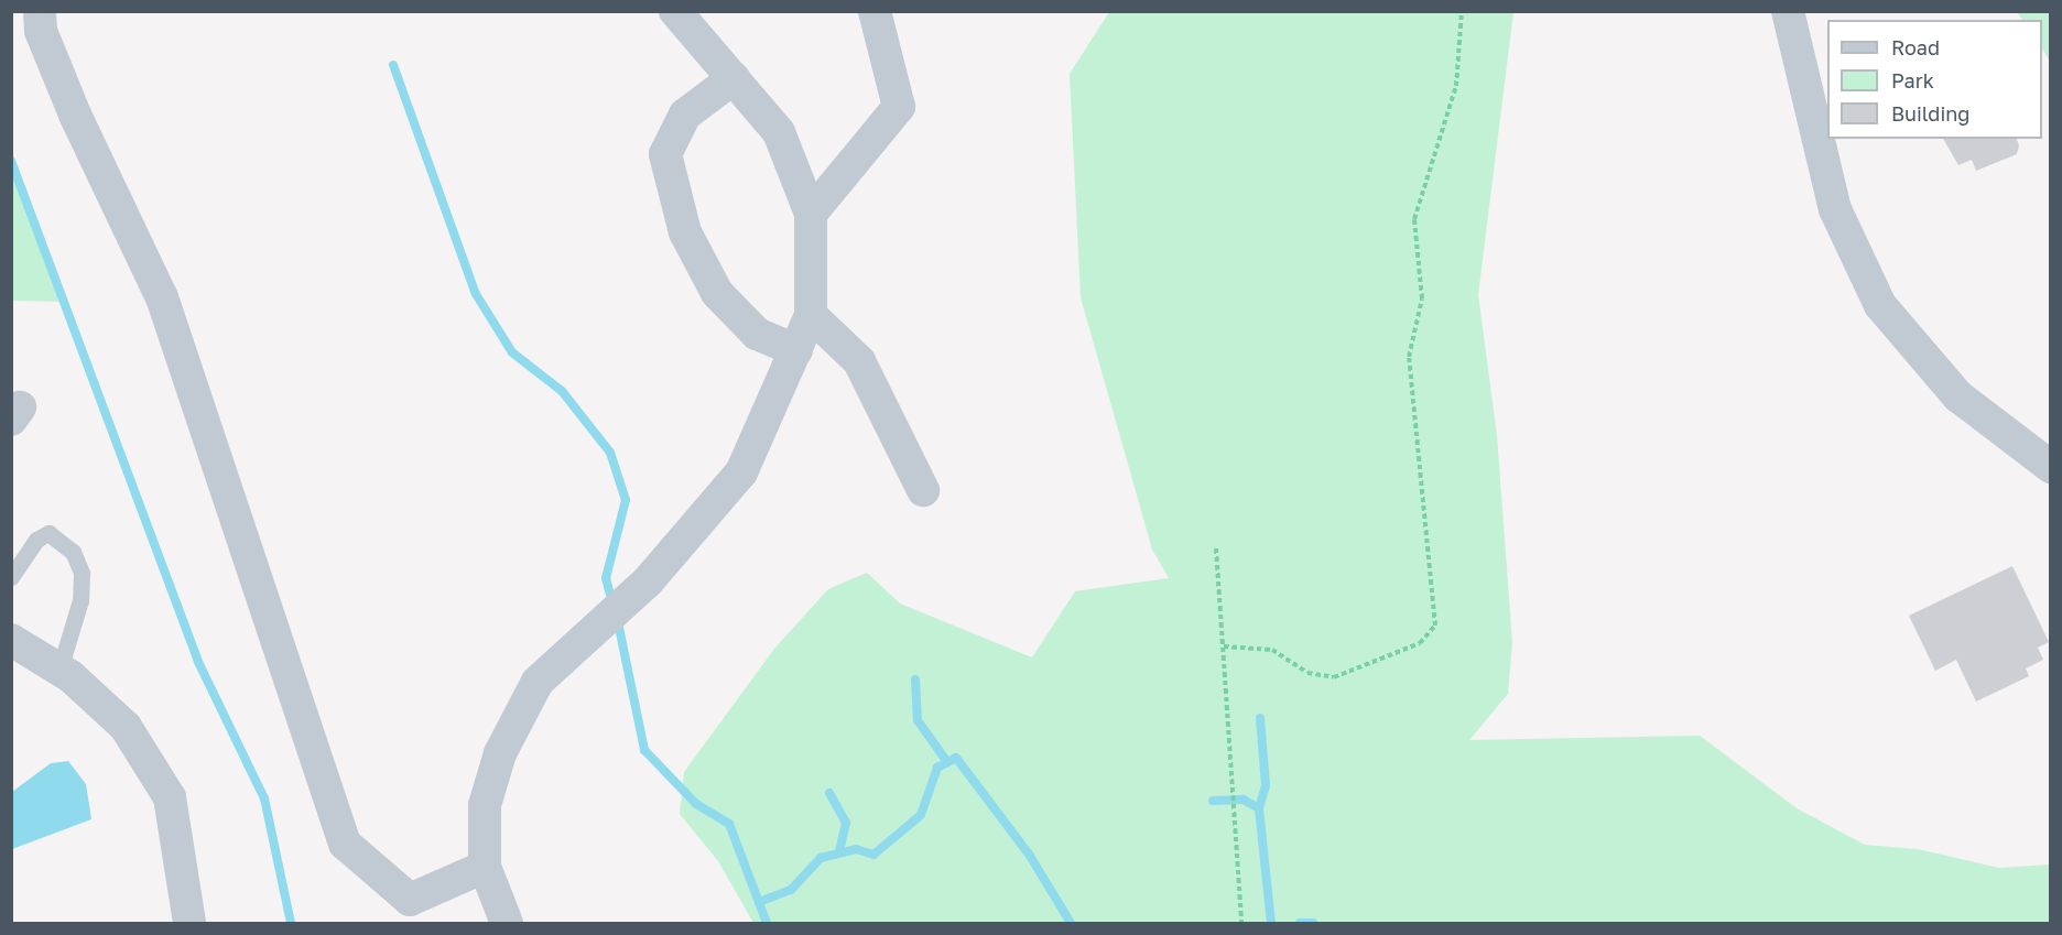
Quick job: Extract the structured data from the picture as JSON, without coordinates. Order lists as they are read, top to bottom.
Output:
{
  "legend": ["Road", "Park", "Building"]
}
